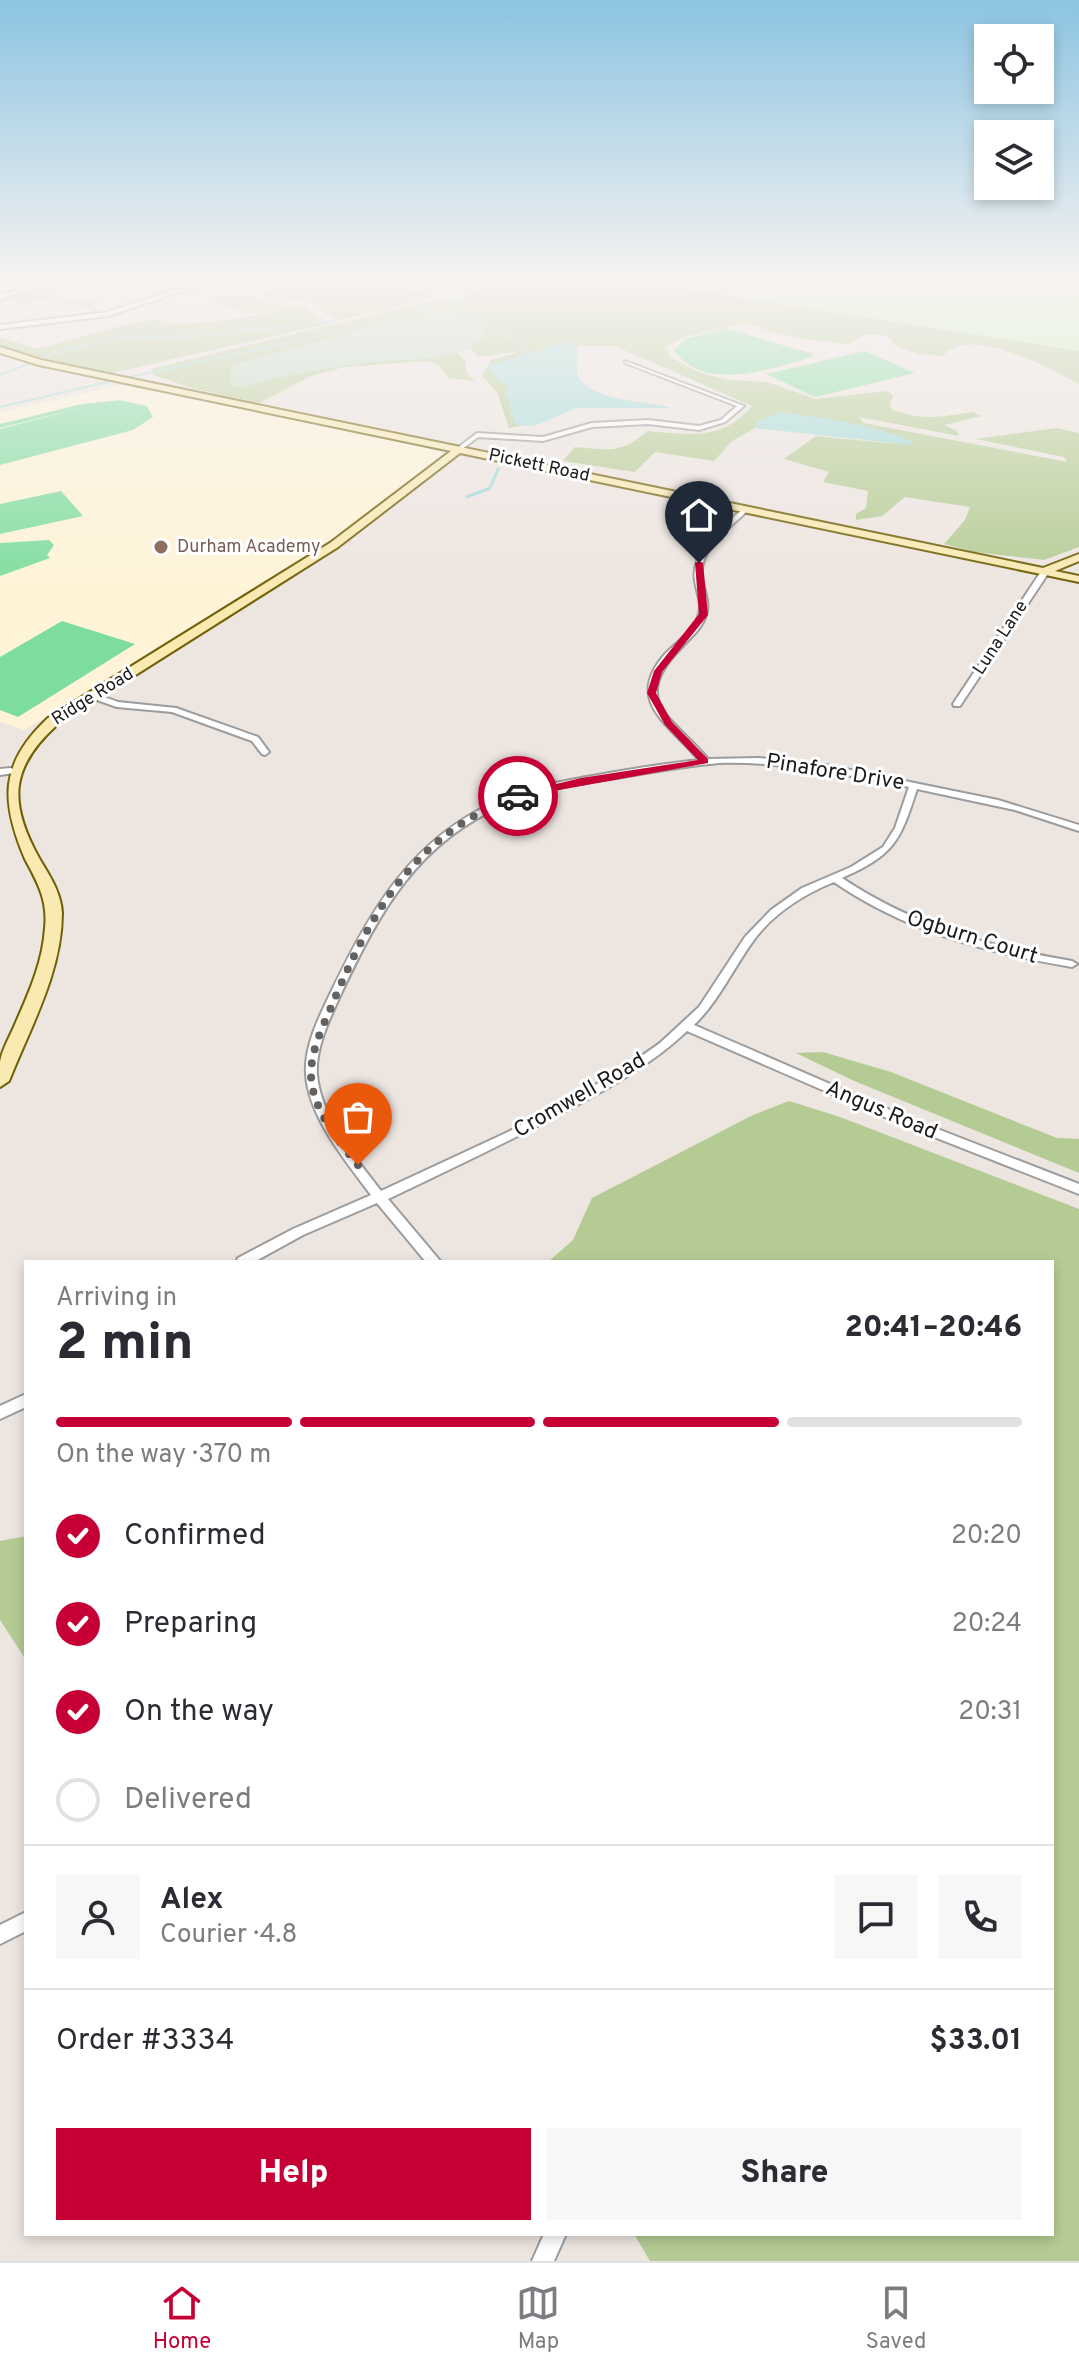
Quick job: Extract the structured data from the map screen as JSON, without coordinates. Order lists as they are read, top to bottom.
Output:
{
  "streets": {
    "street": [
      "Pickett Road",
      "Luna Lane",
      "Ridge Road",
      "Pinafore Drive",
      "Ogburn Court",
      "Cromwell Road",
      "Angus Road"
    ]
  },
  "crossings": [
    ["Pickett Road", "Luna Lane"],
    ["Pickett Road", "Ridge Road"],
    ["Pinafore Drive", "Cromwell Road"],
    ["Ogburn Court", "Cromwell Road"],
    ["Cromwell Road", "Angus Road"]
  ],
  "places": ["Durham Academy"],
  "page": {
    "heading": ["2 min", "Arriving in", "20:41–20:46"],
    "panel": [
      "Alex",
      "Courier · 4.8",
      "Order #3334",
      "$33.01"
    ],
    "bar": "On the way · 370 m",
    "list": [
      ["Confirmed", "20:20"],
      ["Preparing", "20:24"],
      ["On the way", "20:31"],
      "Delivered"
    ],
    "buttons": ["Help", "Share"],
    "tabs": ["Home", "Map", "Saved"]
  }
}
